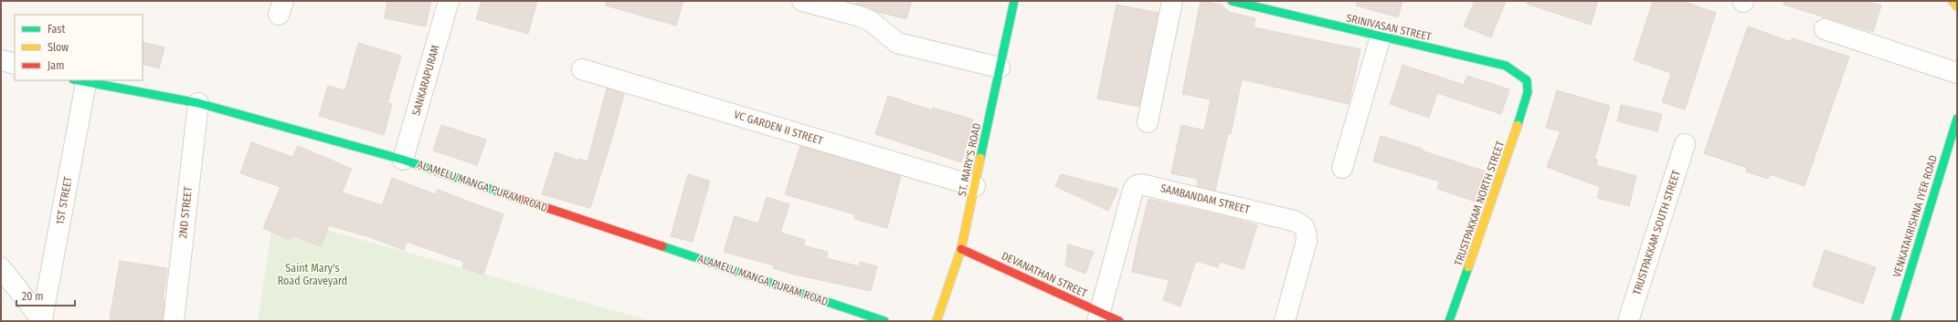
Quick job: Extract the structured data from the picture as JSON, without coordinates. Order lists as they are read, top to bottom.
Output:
{
  "streets": {
    "street": [
      "SRINIVASAN STREET",
      "SANKARAPURAM",
      "VC GARDEN II STREET",
      "ST. MARY'S ROAD",
      "ALAMELU MANGA PURAM ROAD",
      "SAMBANDAM STREET",
      "1ST STREET",
      "TRUSTPAKKAM NORTH STREET",
      "2ND STREET",
      "VENKATAKRISHNA IYER ROAD",
      "TRUSTPAKKAM SOUTH STREET",
      "DEVANATHAN STREET"
    ]
  },
  "crossings": [
    ["SRINIVASAN STREET", "TRUSTPAKKAM NORTH STREET"],
    ["SANKARAPURAM", "ALAMELU MANGA PURAM ROAD"],
    ["VC GARDEN II STREET", "ST. MARY'S ROAD"],
    ["ST. MARY'S ROAD", "DEVANATHAN STREET"],
    ["ALAMELU MANGA PURAM ROAD", "1ST STREET"],
    ["ALAMELU MANGA PURAM ROAD", "2ND STREET"],
    ["SAMBANDAM STREET", "DEVANATHAN STREET"]
  ],
  "parks": ["Saint Mary's Road Graveyard"],
  "legend": ["Fast", "Slow", "Jam"],
  "scale_bar": "20 m"
}
